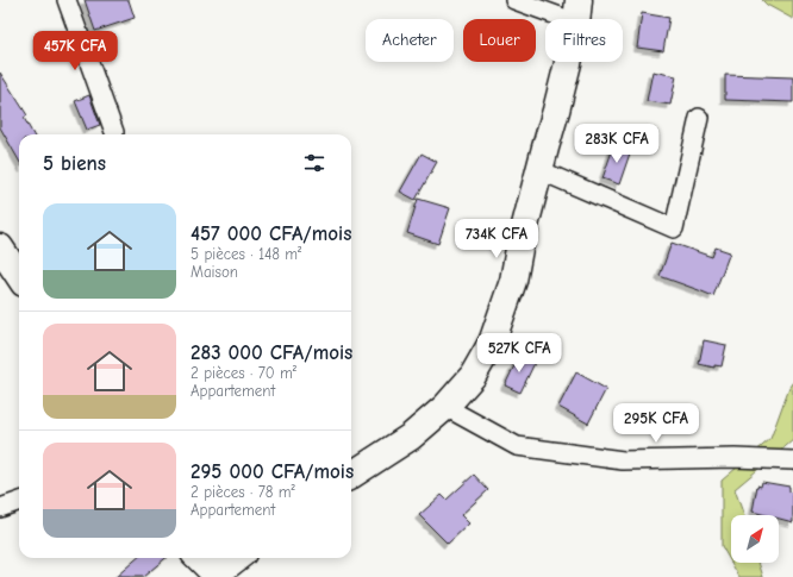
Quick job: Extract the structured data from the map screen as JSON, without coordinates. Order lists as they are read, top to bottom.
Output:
{
  "north": "top right",
  "page": {
    "chip": ["Acheter", "Louer", "Filtres"],
    "price": [
      "457K CFA",
      "283K CFA",
      "734K CFA",
      "527K CFA",
      "295K CFA"
    ],
    "heading": "5 biens",
    "list": [
      {
        "name": "457 000 CFA/mois",
        "note": "5 pièces · 148 m² · Maison"
      },
      {
        "name": "283 000 CFA/mois",
        "note": "2 pièces · 70 m² · Appartement"
      },
      {
        "name": "295 000 CFA/mois",
        "note": "2 pièces · 78 m² · Appartement"
      }
    ]
  }
}
